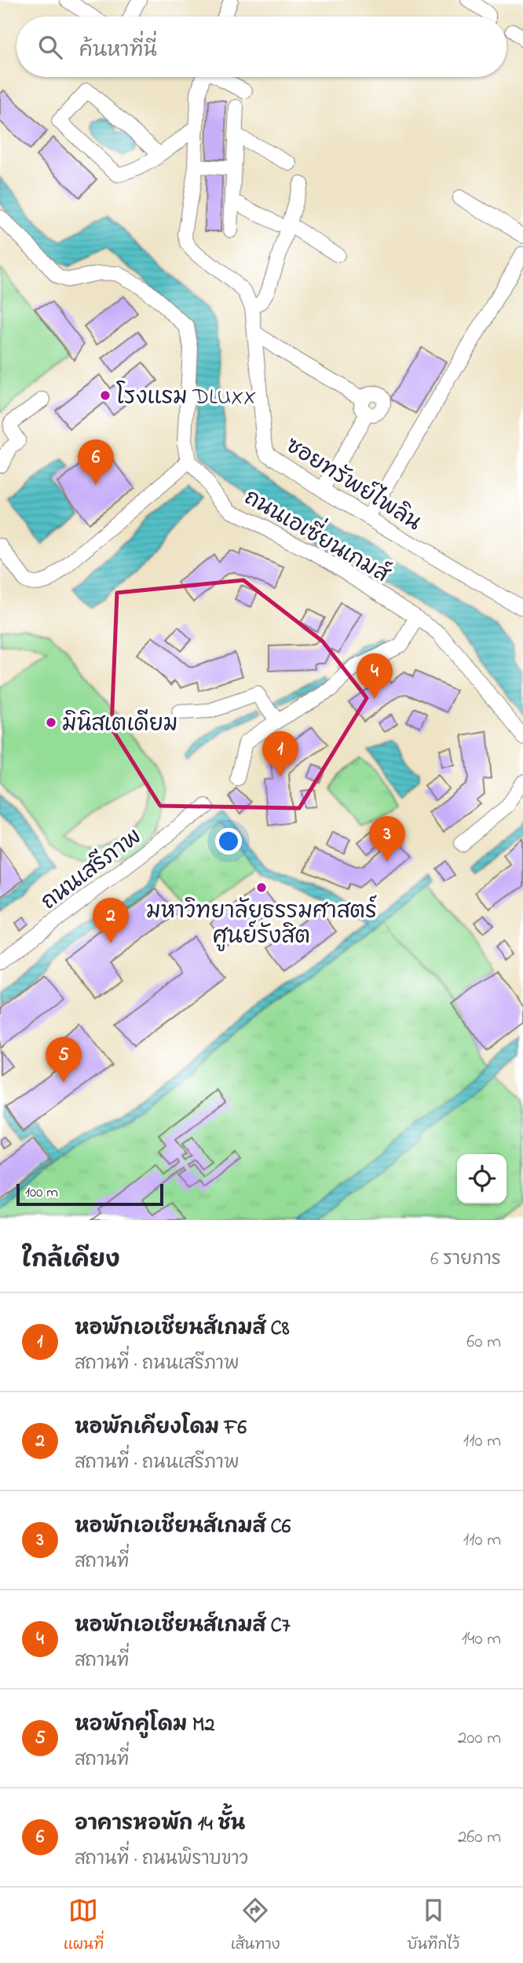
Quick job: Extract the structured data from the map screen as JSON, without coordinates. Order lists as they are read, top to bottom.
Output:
{
  "streets": {
    "street": ["ซอยทรัพย์ไพลิน", "ถนนเอเซี่ยนเกมส์", "ถนนเสรีภาพ"]
  },
  "places": ["โรงแรม DLUXX", "มินิสเตเดียม", "มหาวิทยาลัยธรรมศาสตร์ ศูนย์รังสิต"],
  "scale_bar": "100 m",
  "page": {
    "search": "ค้นหาที่นี่",
    "pins": [
      "6",
      "4",
      "1",
      "3",
      "2",
      "5"
    ],
    "scale": "100 m",
    "heading": ["ใกล้เคียง", "6 รายการ"],
    "list": [
      {
        "mark": "1",
        "name": "หอพักเอเชียนส์เกมส์ C8",
        "note": "สถานที่ · ถนนเสรีภาพ",
        "value": "60 m"
      },
      {
        "mark": "2",
        "name": "หอพักเคียงโดม F6",
        "note": "สถานที่ · ถนนเสรีภาพ",
        "value": "110 m"
      },
      {
        "mark": "3",
        "name": "หอพักเอเชียนส์เกมส์ C6",
        "note": "สถานที่",
        "value": "110 m"
      },
      {
        "mark": "4",
        "name": "หอพักเอเชียนส์เกมส์ C7",
        "note": "สถานที่",
        "value": "140 m"
      },
      {
        "mark": "5",
        "name": "หอพักคู่โดม M2",
        "note": "สถานที่",
        "value": "200 m"
      },
      {
        "mark": "6",
        "name": "อาคารหอพัก 14 ชั้น",
        "note": "สถานที่ · ถนนพิราบขาว",
        "value": "260 m"
      }
    ],
    "nav": ["แผนที่", "เส้นทาง", "บันทึกไว้"]
  }
}
